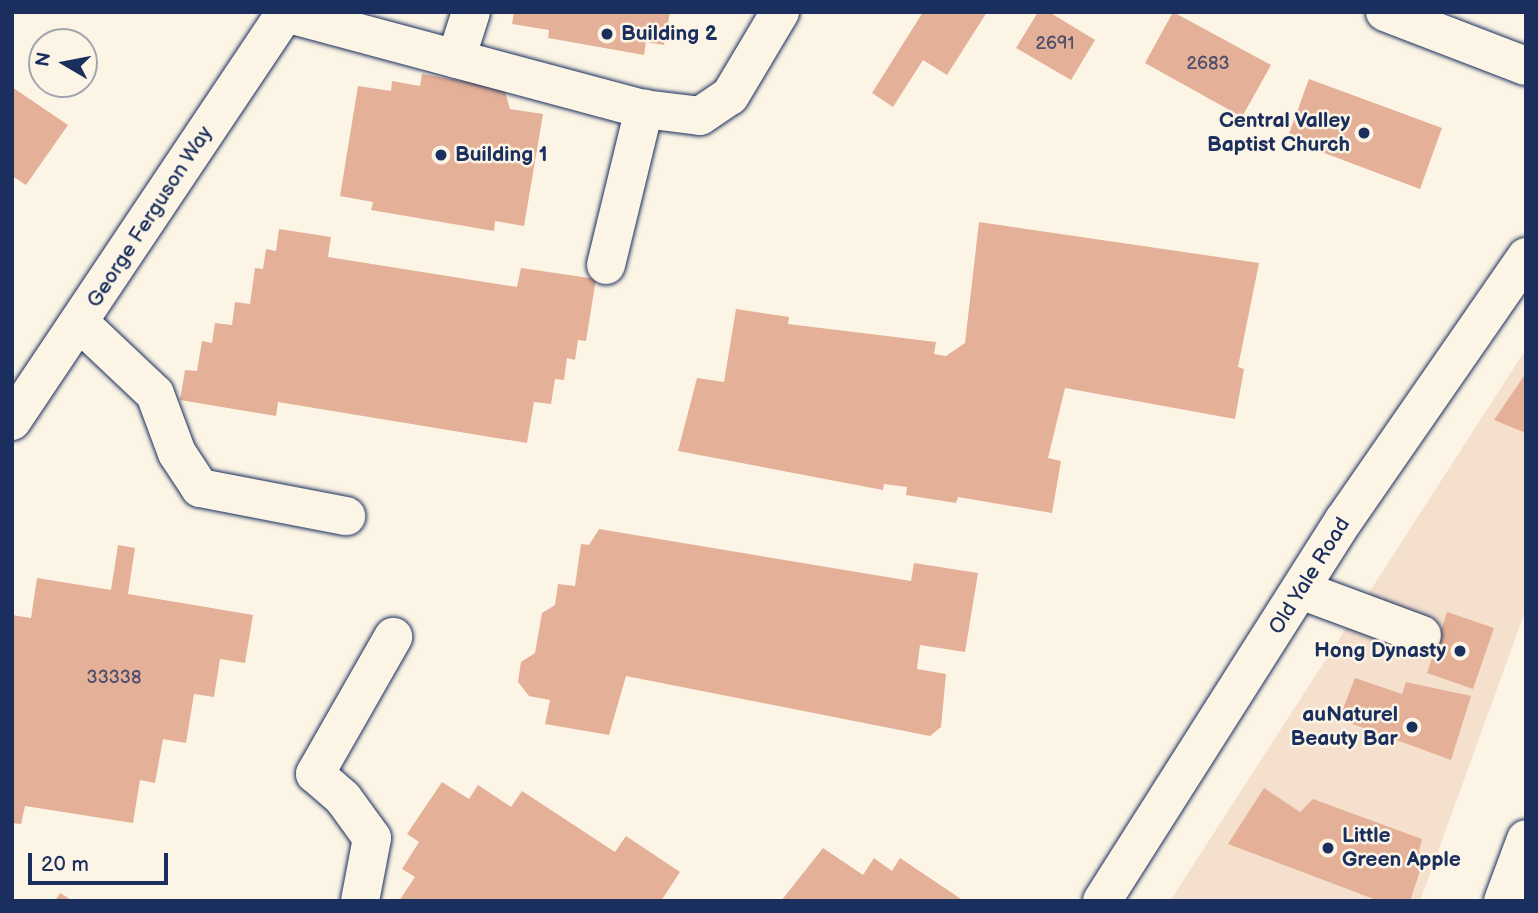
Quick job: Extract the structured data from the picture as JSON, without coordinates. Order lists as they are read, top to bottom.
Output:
{
  "streets": {
    "street": ["George Ferguson Way", "Old Yale Road"]
  },
  "places": [
    "Building 2",
    "Central Valley Baptist Church",
    "Building 1",
    "Hong Dynasty",
    "auNaturel Beauty Bar",
    "Little Green Apple"
  ],
  "house_numbers": ["2691", "2683", "33338"],
  "scale_bar": "20 m",
  "north": "left"
}
